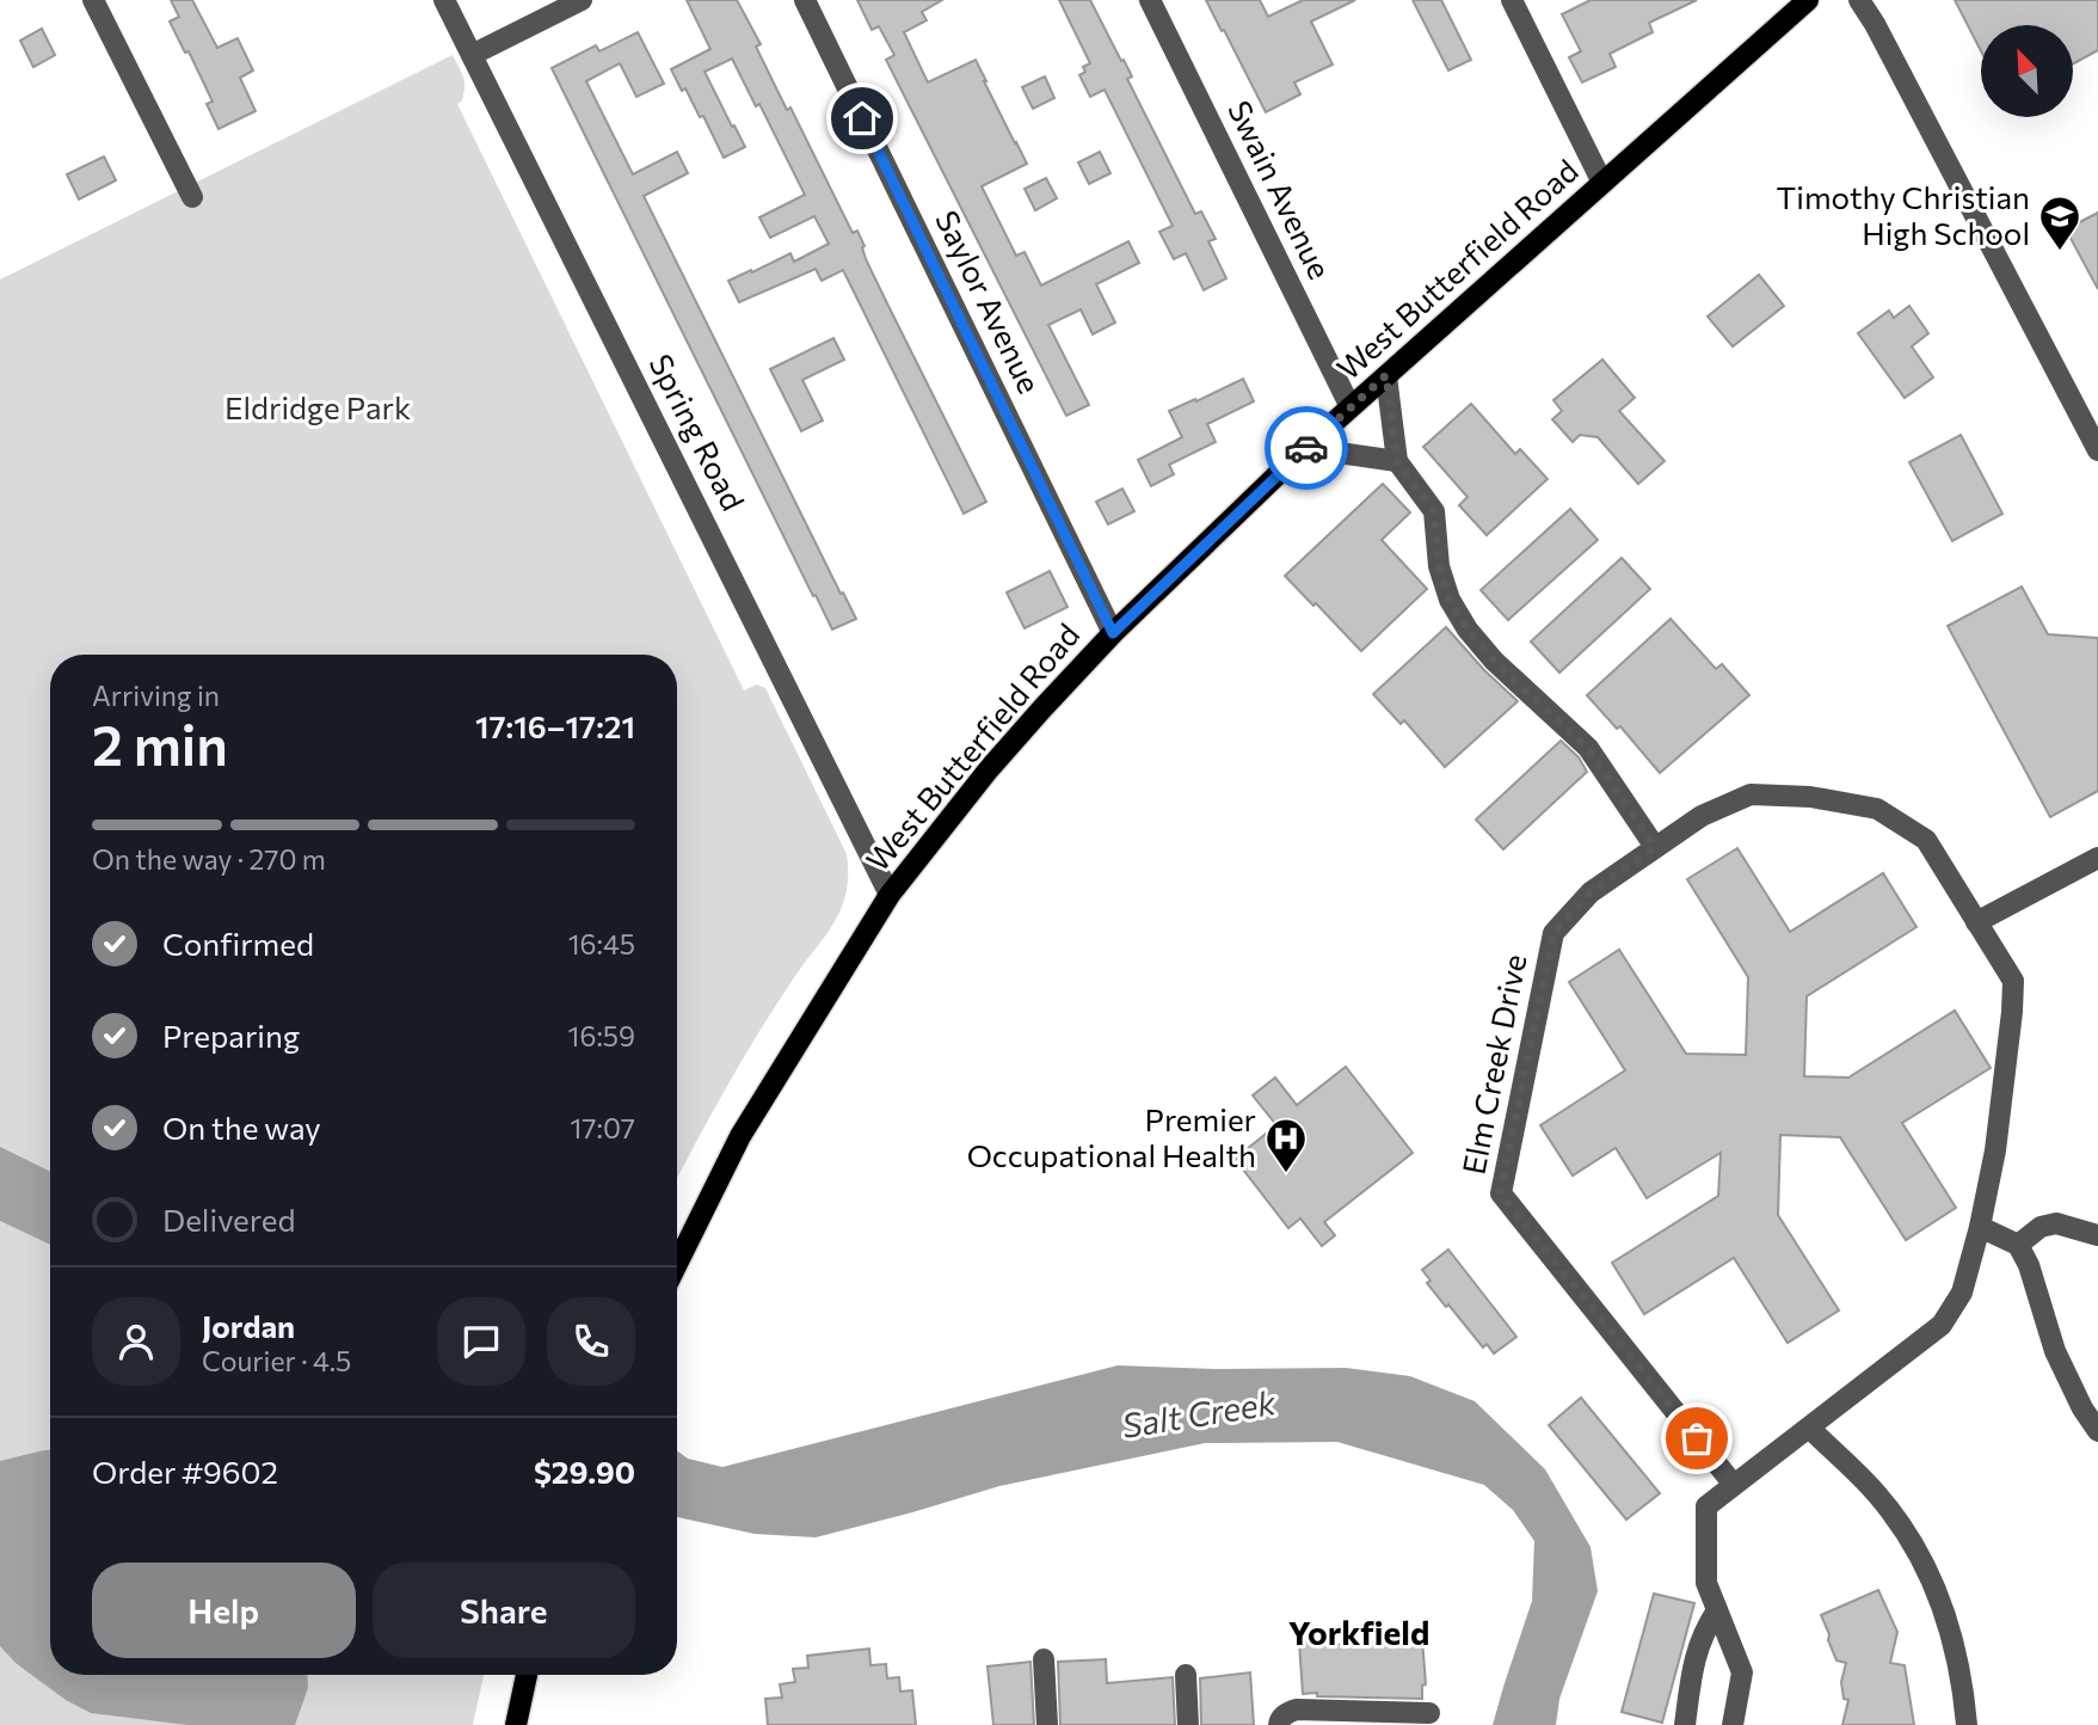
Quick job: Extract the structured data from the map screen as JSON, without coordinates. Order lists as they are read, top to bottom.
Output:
{
  "streets": {
    "main road": ["West Butterfield Road"],
    "street": [
      "Swain Avenue",
      "Saylor Avenue",
      "Spring Road",
      "Elm Creek Drive"
    ]
  },
  "crossings": [
    ["Swain Avenue", "West Butterfield Road"],
    ["West Butterfield Road", "Saylor Avenue"],
    ["West Butterfield Road", "Spring Road"]
  ],
  "districts": ["Yorkfield"],
  "water": ["Salt Creek"],
  "parks": ["Eldridge Park"],
  "places": {
    "school or university": ["Timothy Christian High School"],
    "hospital": ["Premier Occupational Health"]
  },
  "north": "top left",
  "page": {
    "heading": ["2 min", "Arriving in", "17:16–17:21"],
    "panel": [
      "Jordan",
      "Courier · 4.5",
      "Order #9602",
      "$29.90"
    ],
    "bar": "On the way · 270 m",
    "list": [
      ["Confirmed", "16:45"],
      ["Preparing", "16:59"],
      ["On the way", "17:07"],
      "Delivered"
    ],
    "buttons": ["Help", "Share"]
  }
}
